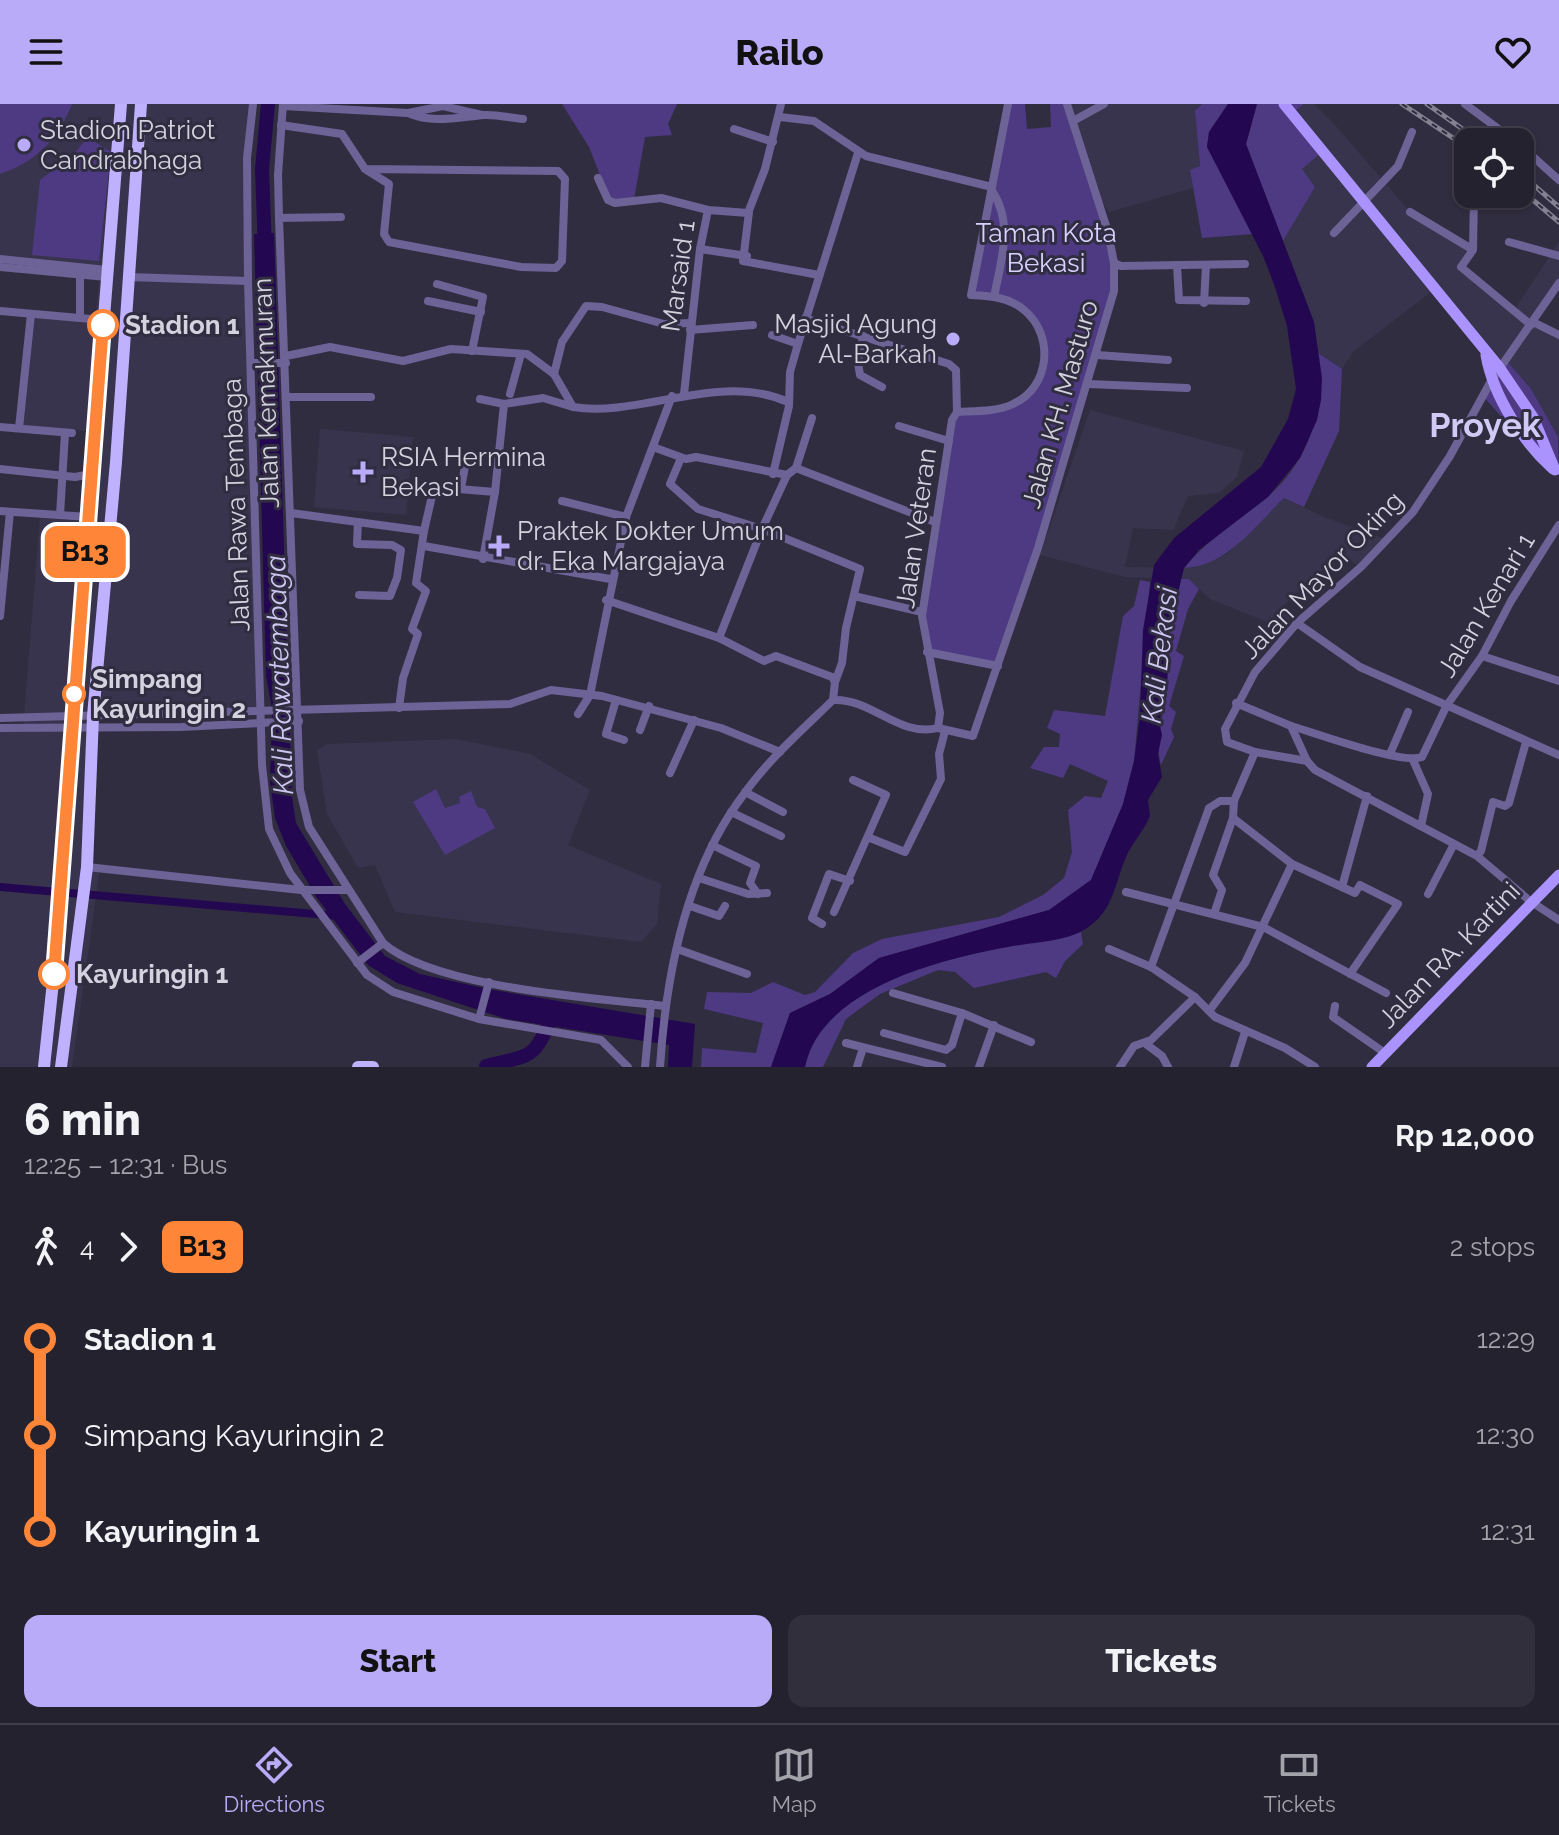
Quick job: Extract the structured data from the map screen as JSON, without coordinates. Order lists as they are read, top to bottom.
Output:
{
  "streets": {
    "main road": ["Jalan RA. Kartini"],
    "street": [
      "Marsaid 1",
      "Jalan Kemakmuran",
      "Jalan KH. Masturo",
      "Jalan Rawa Tembaga",
      "Jalan Veteran",
      "Jalan Mayor Oking",
      "Jalan Kenari 1"
    ]
  },
  "crossings": [
    ["Jalan KH. Masturo", "Jalan Veteran"]
  ],
  "districts": ["Proyek"],
  "water": ["Kali Bekasi", "Kali Rawatembaga"],
  "parks": ["Taman Kota Bekasi"],
  "places": {
    "other": [
      "Stadion Patriot Candrabhaga",
      "Stadion 1",
      "Masjid Agung Al-Barkah",
      "Simpang Kayuringin 2",
      "Kayuringin 1"
    ],
    "health": ["RSIA Hermina Bekasi", "Praktek Dokter Umum dr. Eka Margajaya"]
  },
  "lines": ["bus line B13"],
  "page": {
    "header": "Railo",
    "on_map": "B13",
    "heading": ["6 min", "12:25 – 12:31 · Bus", "Rp 12,000"],
    "legs": ["4", "B13", "2 stops"],
    "list": [
      {
        "name": "Stadion 1",
        "value": "12:29"
      },
      {
        "name": "Simpang Kayuringin 2",
        "value": "12:30"
      },
      {
        "name": "Kayuringin 1",
        "value": "12:31"
      }
    ],
    "buttons": ["Start", "Tickets"],
    "tabs": ["Directions", "Map", "Tickets"]
  }
}
